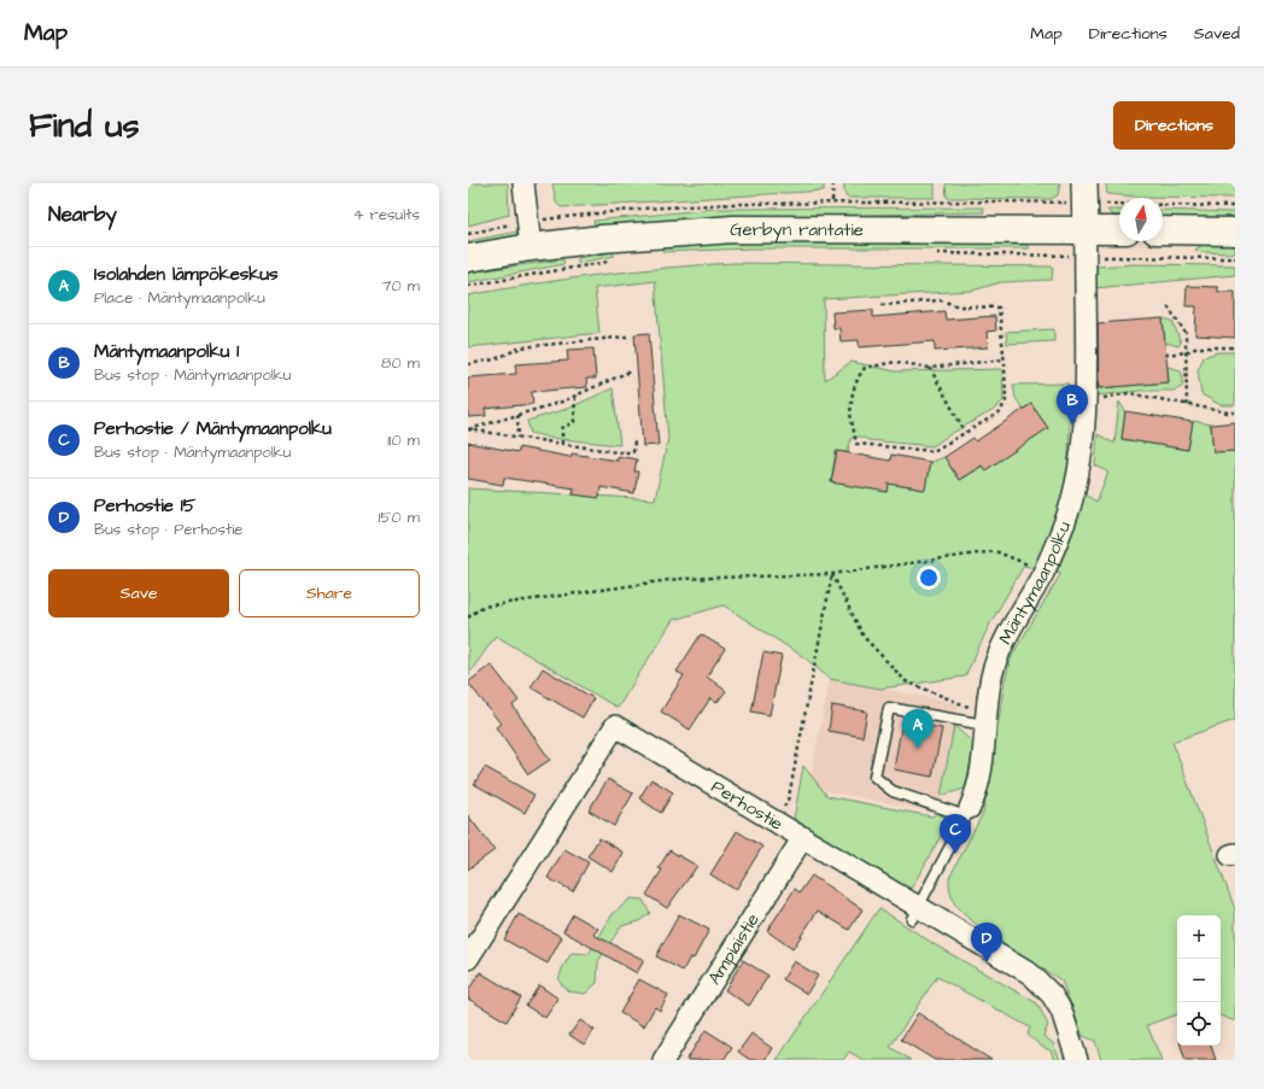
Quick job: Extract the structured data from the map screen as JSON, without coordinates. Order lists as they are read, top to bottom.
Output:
{
  "streets": {
    "main road": ["Gerbyn rantatie"],
    "street": ["Mäntymaanpolku", "Perhostie", "Ampiaistie"]
  },
  "crossings": [
    ["Gerbyn rantatie", "Mäntymaanpolku"],
    ["Mäntymaanpolku", "Perhostie"],
    ["Perhostie", "Ampiaistie"]
  ],
  "north": "top",
  "page": {
    "header": "Map",
    "nav": ["Map", "Directions", "Saved"],
    "buttons": [
      "Directions",
      ["Save", "Share"]
    ],
    "title": "Find us",
    "heading": ["Nearby", "4 results"],
    "list": [
      {
        "mark": "A",
        "name": "Isolahden lämpökeskus",
        "note": "Place · Mäntymaanpolku",
        "value": "70 m"
      },
      {
        "mark": "B",
        "name": "Mäntymaanpolku 1",
        "note": "Bus stop · Mäntymaanpolku",
        "value": "80 m"
      },
      {
        "mark": "C",
        "name": "Perhostie / Mäntymaanpolku",
        "note": "Bus stop · Mäntymaanpolku",
        "value": "110 m"
      },
      {
        "mark": "D",
        "name": "Perhostie 15",
        "note": "Bus stop · Perhostie",
        "value": "150 m"
      }
    ],
    "pins": [
      "B",
      "A",
      "C",
      "D"
    ],
    "map_buttons": ["+", "−"]
  }
}
